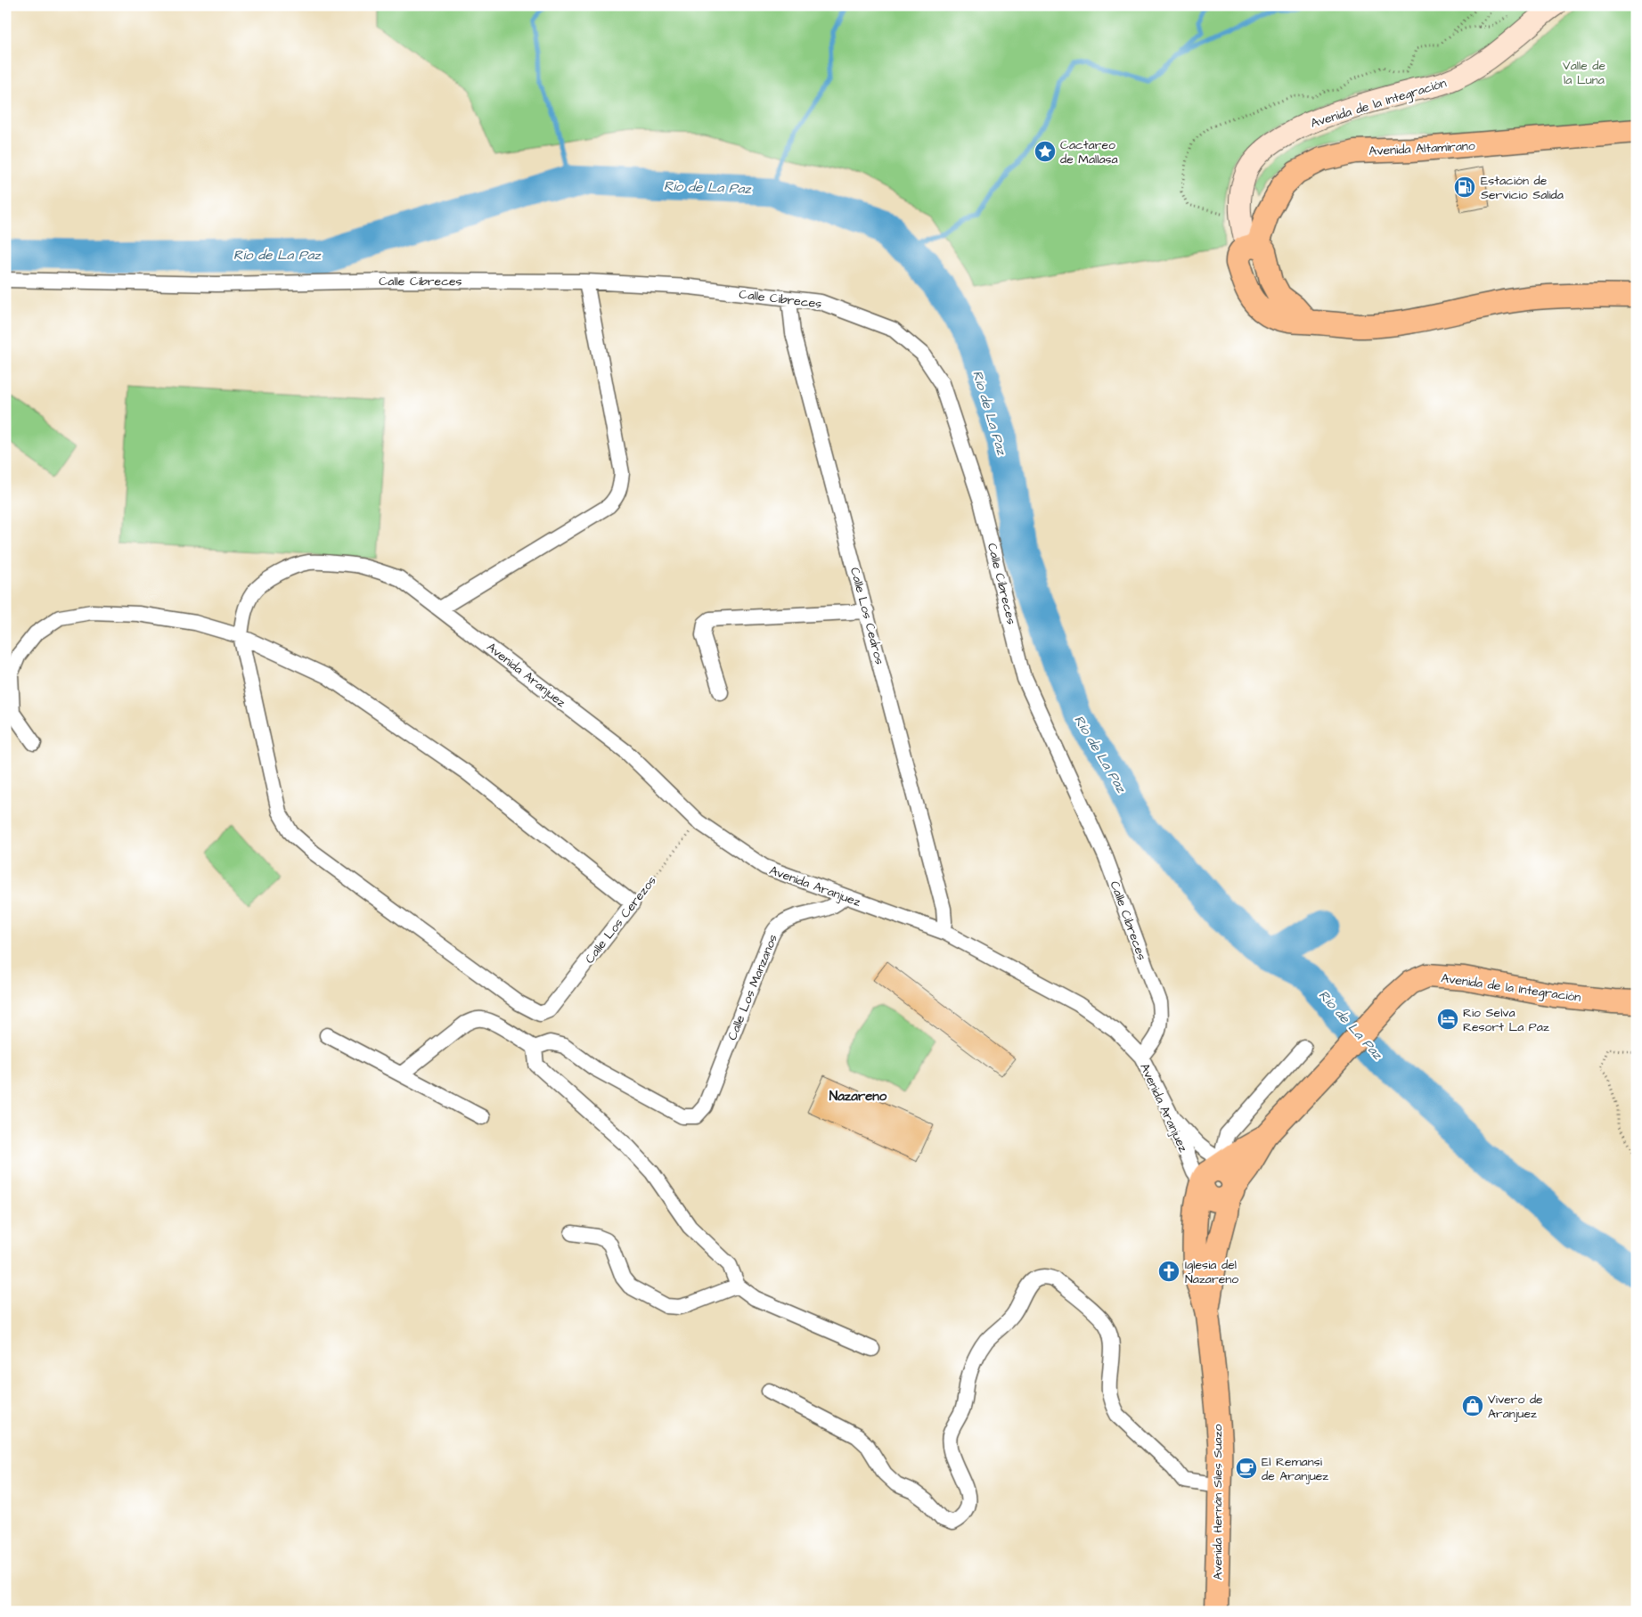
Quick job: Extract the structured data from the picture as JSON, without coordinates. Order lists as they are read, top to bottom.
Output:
{
  "streets": {
    "main road": ["Avenida de la Integración", "Avenida Altamirano", "Avenida Hernán Siles Suazo"],
    "street": [
      "Calle Cibreces",
      "Calle Los Cedros",
      "Avenida Aranjuez",
      "Calle Los Cerezos",
      "Calle Los Manzanos"
    ]
  },
  "crossings": [
    ["Avenida de la Integración", "Avenida Altamirano"],
    ["Avenida de la Integración", "Avenida Aranjuez"],
    ["Avenida de la Integración", "Avenida Hernán Siles Suazo"],
    ["Calle Cibreces", "Calle Los Cedros"],
    ["Calle Cibreces", "Avenida Aranjuez"],
    ["Calle Los Cedros", "Avenida Aranjuez"],
    ["Avenida Aranjuez", "Calle Los Cerezos"],
    ["Avenida Aranjuez", "Calle Los Manzanos"],
    ["Avenida Aranjuez", "Avenida Hernán Siles Suazo"]
  ],
  "districts": ["Nazareno"],
  "water": ["Río de La Paz"],
  "parks": ["Valle de la Luna"],
  "places": {
    "place": ["Cactareo de Mallasa"],
    "fuel station": ["Estación de Servicio Salida"],
    "hotel": ["Rio Selva Resort La Paz"],
    "church": ["Iglesia del Nazareno"],
    "shop": ["Vivero de Aranjuez"],
    "cafe": ["El Remansi de Aranjuez"]
  }
}
